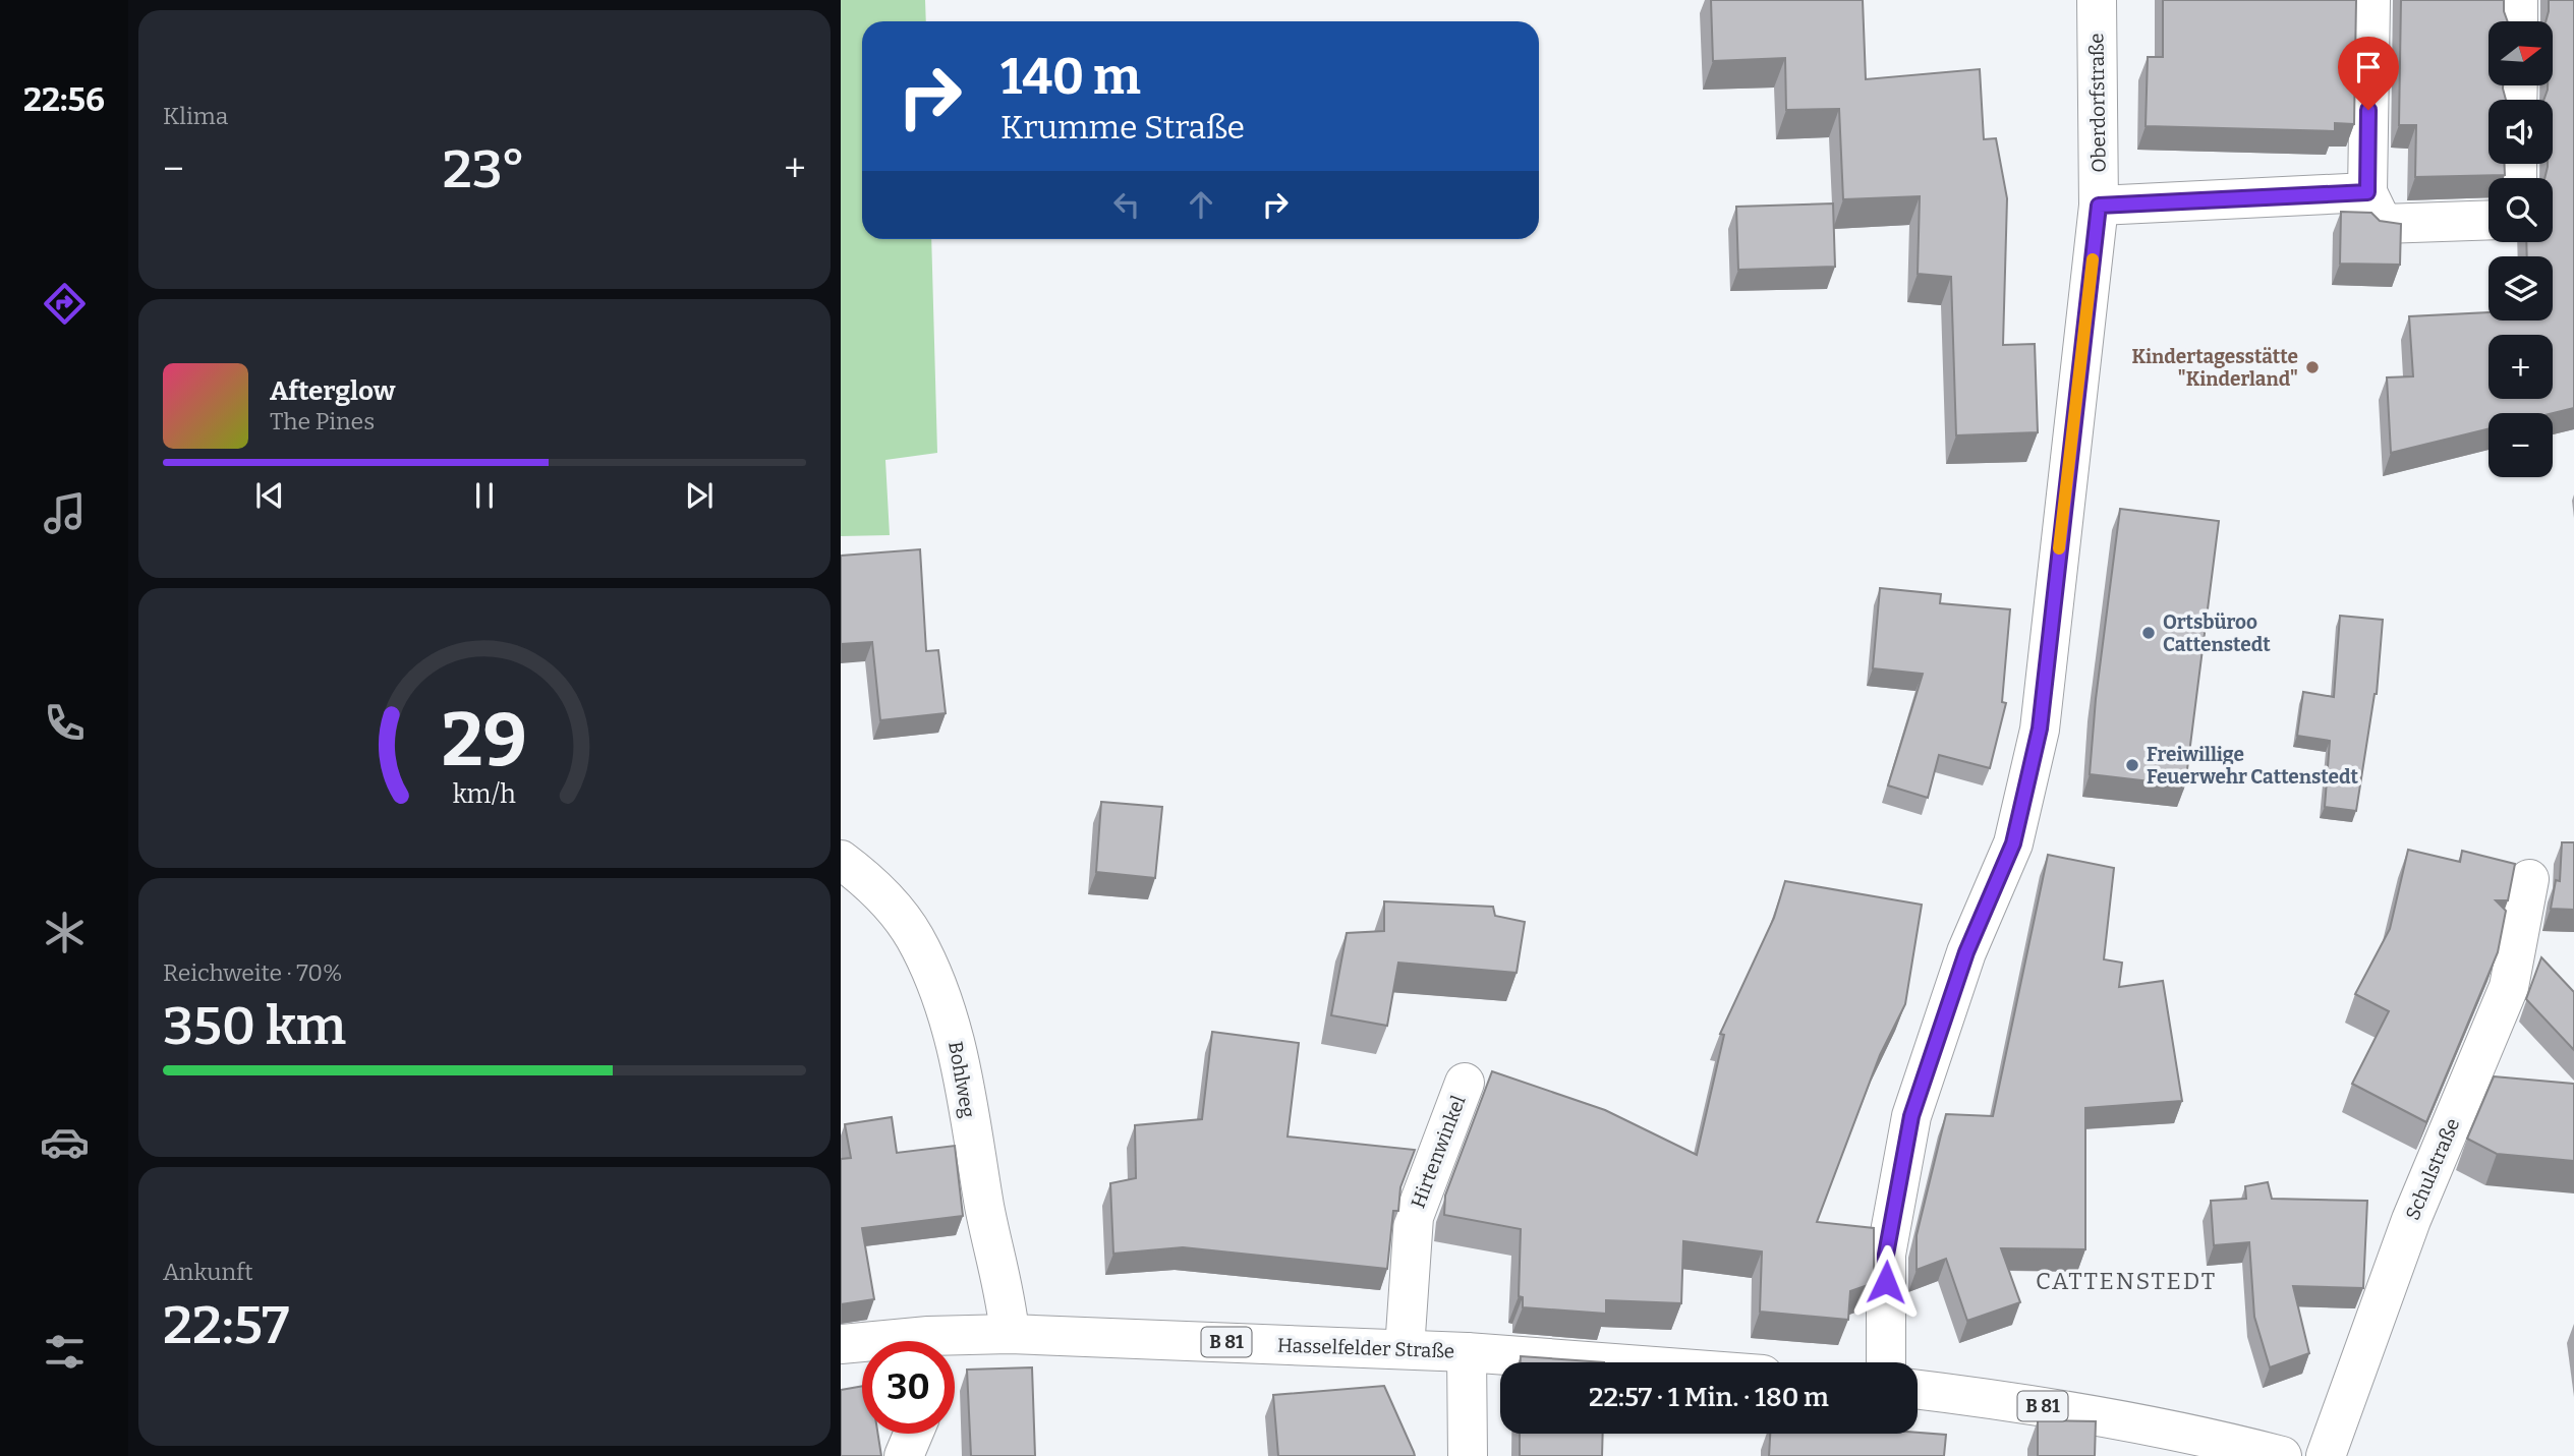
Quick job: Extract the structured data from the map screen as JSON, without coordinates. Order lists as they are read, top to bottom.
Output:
{
  "streets": {
    "street": [
      "Oberdorfstraße",
      "Bohlweg",
      "Hirtenwinkel",
      "Schulstraße",
      "B 81",
      "Hasselfelder Straße"
    ]
  },
  "crossings": [
    ["Bohlweg", "Hasselfelder Straße"],
    ["Hirtenwinkel", "Hasselfelder Straße"]
  ],
  "districts": ["CATTENSTEDT"],
  "places": ["Kindertagesstätte \"Kinderland\"", "Ortsbüroo Cattenstedt", "Freiwillige Feuerwehr Cattenstedt"],
  "north": "right",
  "page": {
    "tabs": "22:56",
    "tile": [
      "Klima",
      ["Reichweite · 70%", "350 km"],
      ["Ankunft", "22:57"]
    ],
    "map_buttons": ["+", "−"],
    "turn": ["140 m", "Krumme Straße"],
    "heat": ["−", "23°", "+"],
    "song": ["Afterglow", "The Pines"],
    "limit": "30",
    "trip": "22:57 · 1 Min. · 180 m",
    "gauge": ["29", "km/h"]
  }
}
